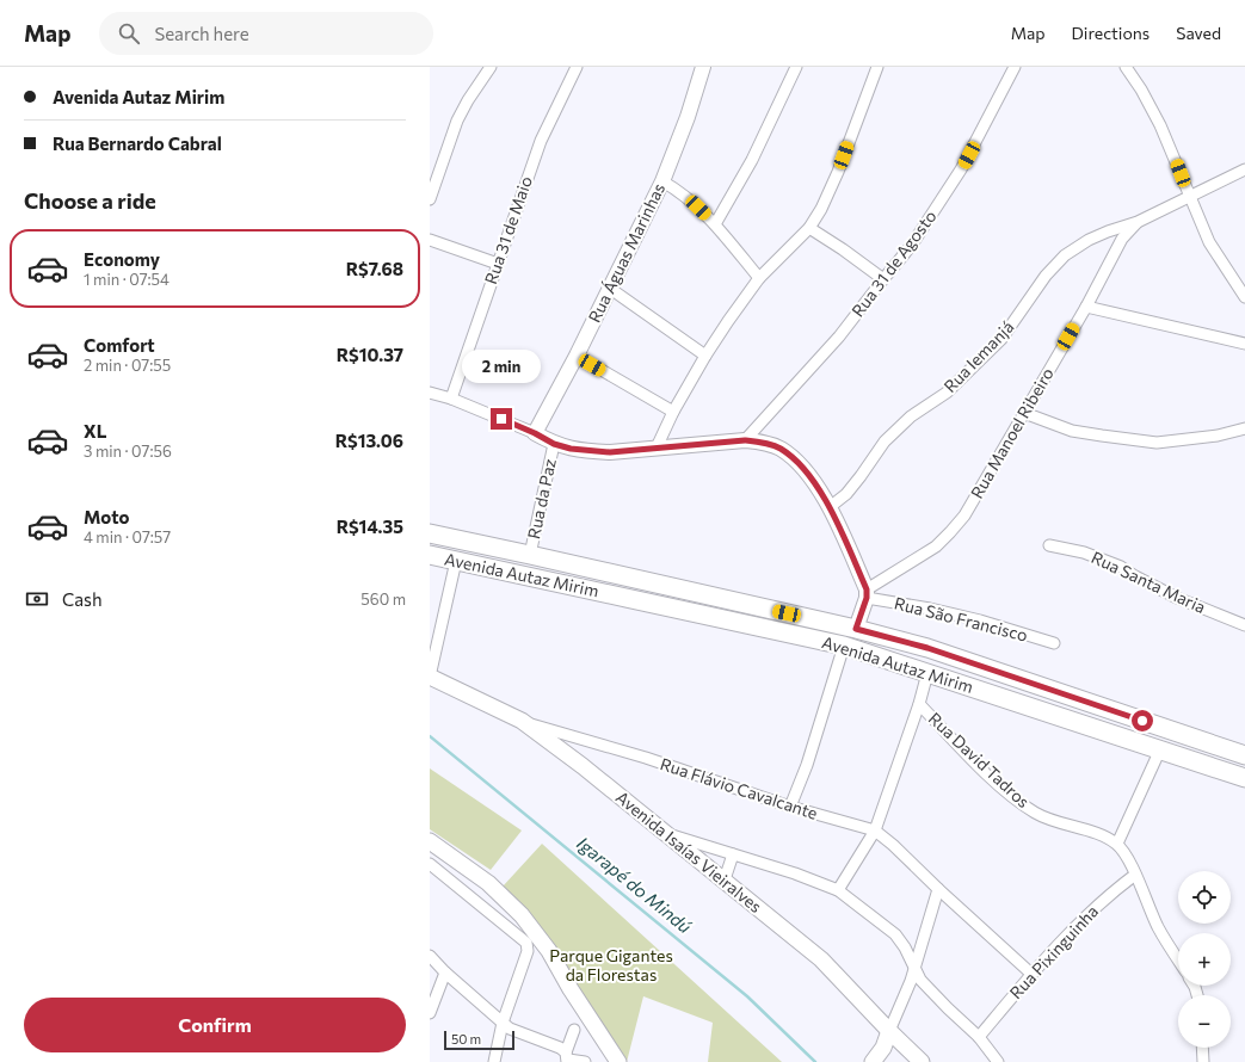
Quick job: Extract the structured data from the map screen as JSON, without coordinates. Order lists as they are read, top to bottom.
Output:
{
  "streets": {
    "main road": ["Avenida Autaz Mirim", "Avenida Isaías Vieiralves"],
    "street": [
      "Rua 31 de Maio",
      "Rua Águas Marinhas",
      "Rua 31 de Agosto",
      "Rua Iemanjá",
      "Rua Manoel Ribeiro",
      "Rua da Paz",
      "Rua Santa Maria",
      "Rua São Francisco",
      "Rua David Tadros",
      "Rua Flávio Cavalcante",
      "Rua Pixinguinha"
    ]
  },
  "crossings": [
    ["Rua Iemanjá", "Rua Manoel Ribeiro"],
    ["Rua Manoel Ribeiro", "Rua São Francisco"],
    ["Rua da Paz", "Avenida Autaz Mirim"],
    ["Rua David Tadros", "Rua Pixinguinha"],
    ["Rua Flávio Cavalcante", "Avenida Isaías Vieiralves"],
    ["Rua Flávio Cavalcante", "Rua Pixinguinha"]
  ],
  "water": ["Igarapé do Mindú"],
  "parks": ["Parque Gigantes da Florestas"],
  "scale_bar": "50 m",
  "page": {
    "header": "Map",
    "search": "Search here",
    "nav": ["Map", "Directions", "Saved"],
    "banner": ["Avenida Autaz Mirim", "Rua Bernardo Cabral"],
    "heading": "Choose a ride",
    "list": [
      {
        "name": "Economy",
        "note": "1 min · 07:54",
        "value": "R$7.68"
      },
      {
        "name": "Comfort",
        "note": "2 min · 07:55",
        "value": "R$10.37"
      },
      {
        "name": "XL",
        "note": "3 min · 07:56",
        "value": "R$13.06"
      },
      {
        "name": "Moto",
        "note": "4 min · 07:57",
        "value": "R$14.35"
      }
    ],
    "bubble": "2 min",
    "pay": ["Cash", "560 m"],
    "map_buttons": ["+", "−"],
    "buttons": "Confirm",
    "scale": "50 m"
  }
}
